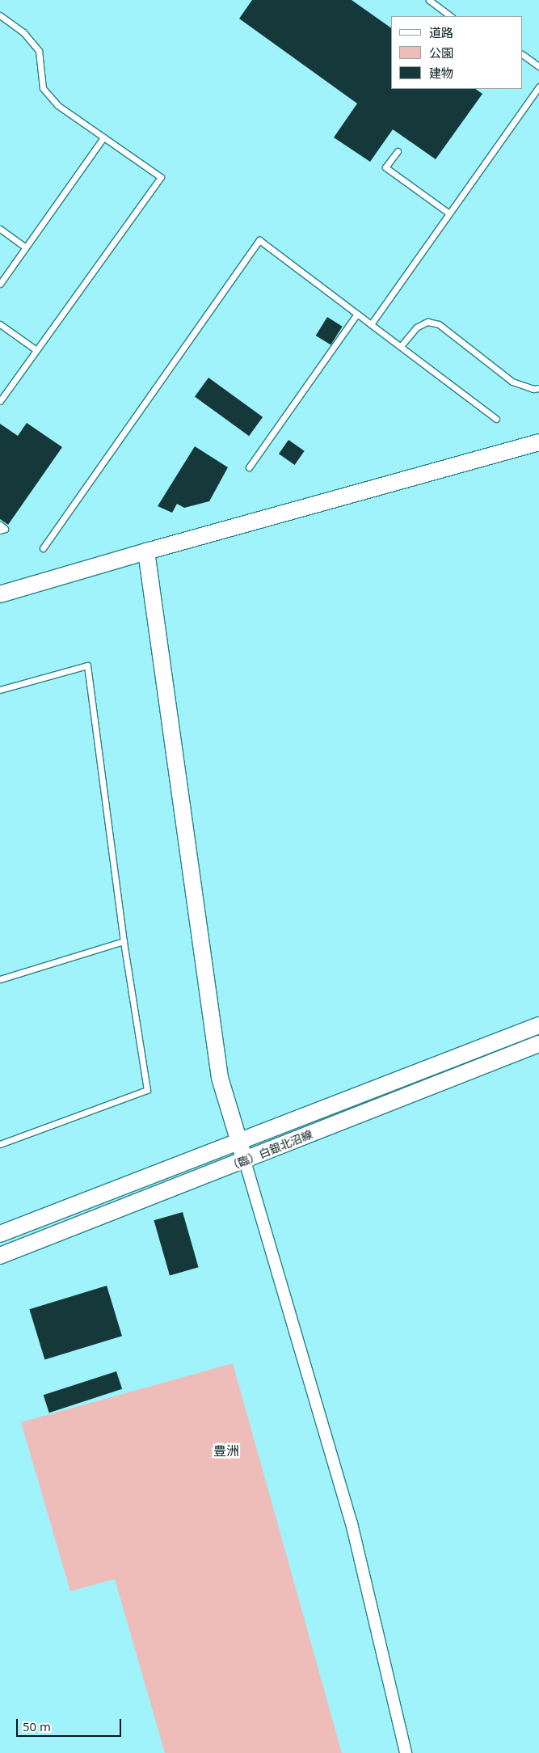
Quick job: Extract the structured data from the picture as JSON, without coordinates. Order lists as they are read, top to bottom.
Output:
{
  "streets": {
    "street": ["（臨）白銀北沼線"]
  },
  "districts": ["豊洲"],
  "legend": ["道路", "公園", "建物"],
  "scale_bar": "50 m"
}
